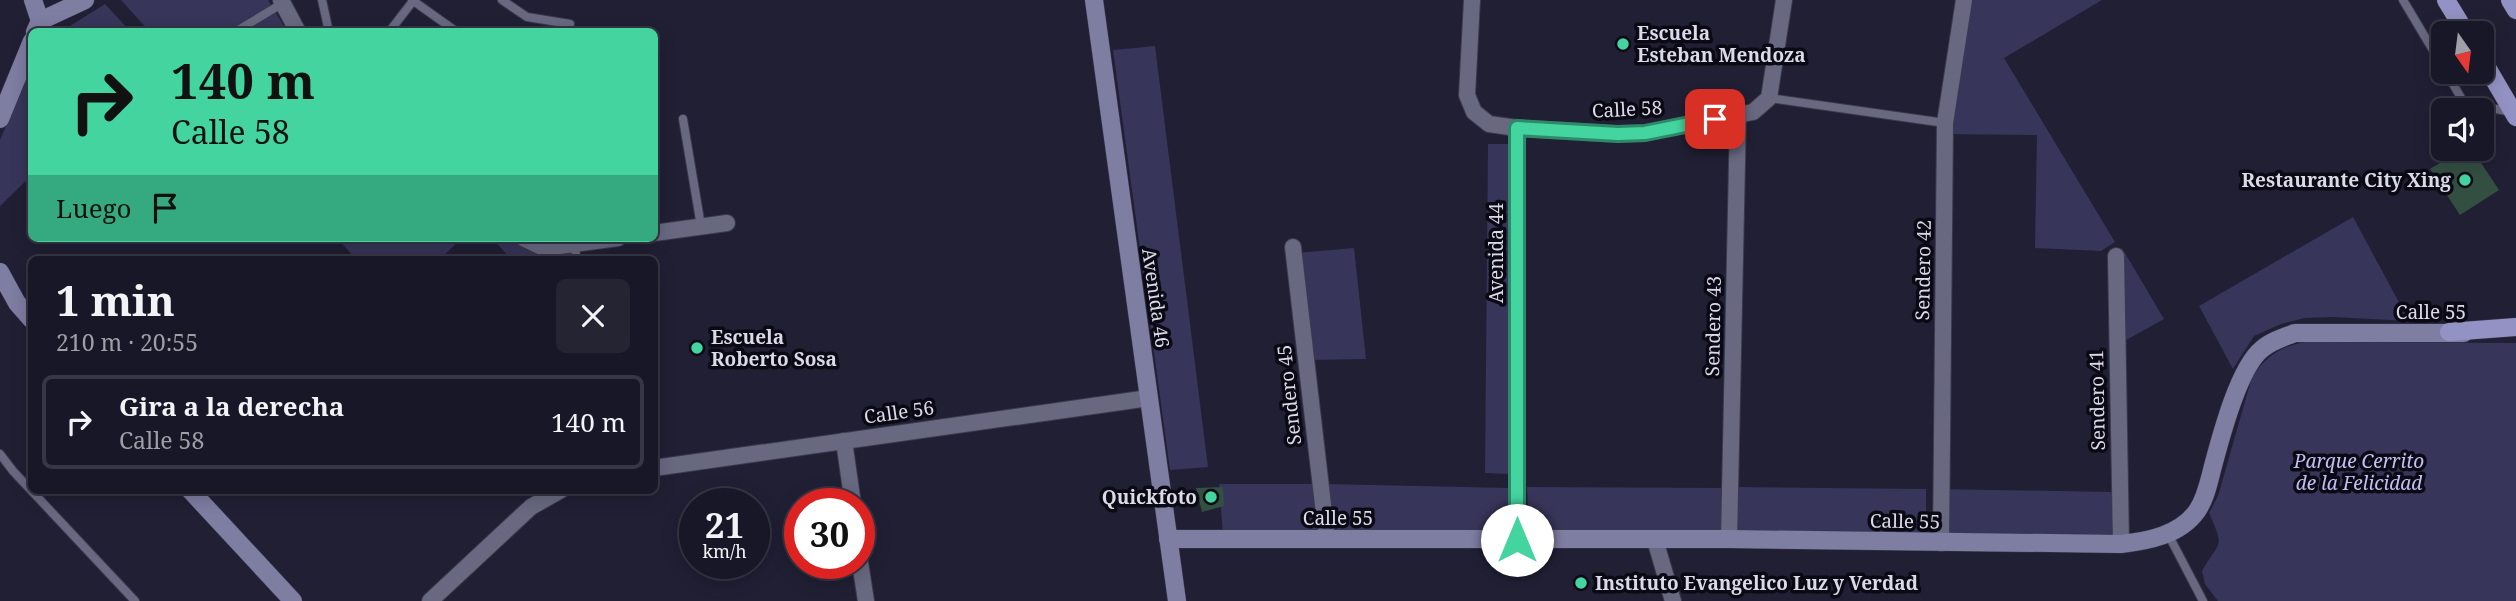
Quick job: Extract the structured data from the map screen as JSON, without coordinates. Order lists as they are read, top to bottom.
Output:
{
  "streets": {
    "street": [
      "Calle 58",
      "Avenida 44",
      "Sendero 42",
      "Avenida 46",
      "Calle 55",
      "Sendero 43",
      "Sendero 45",
      "Sendero 41",
      "Calle 56"
    ]
  },
  "crossings": [
    ["Calle 58", "Avenida 44"],
    ["Calle 58", "Sendero 43"],
    ["Avenida 44", "Calle 55"],
    ["Sendero 42", "Calle 55"],
    ["Avenida 46", "Calle 55"],
    ["Avenida 46", "Calle 56"],
    ["Calle 55", "Sendero 43"],
    ["Calle 55", "Sendero 45"],
    ["Calle 55", "Sendero 41"]
  ],
  "parks": ["Parque Cerrito de la Felicidad"],
  "places": [
    "Escuela Esteban Mendoza",
    "Restaurante City Xing",
    "Escuela Roberto Sosa",
    "Quickfoto",
    "Instituto Evangelico Luz y Verdad"
  ],
  "north": "bottom",
  "page": {
    "turn": ["140 m", "Calle 58"],
    "then": "Luego",
    "heading": ["1 min", "210 m · 20:55"],
    "list": [
      {
        "name": "Gira a la derecha",
        "note": "Calle 58",
        "value": "140 m"
      }
    ],
    "speed": "21 km/h",
    "limit": "30"
  }
}
